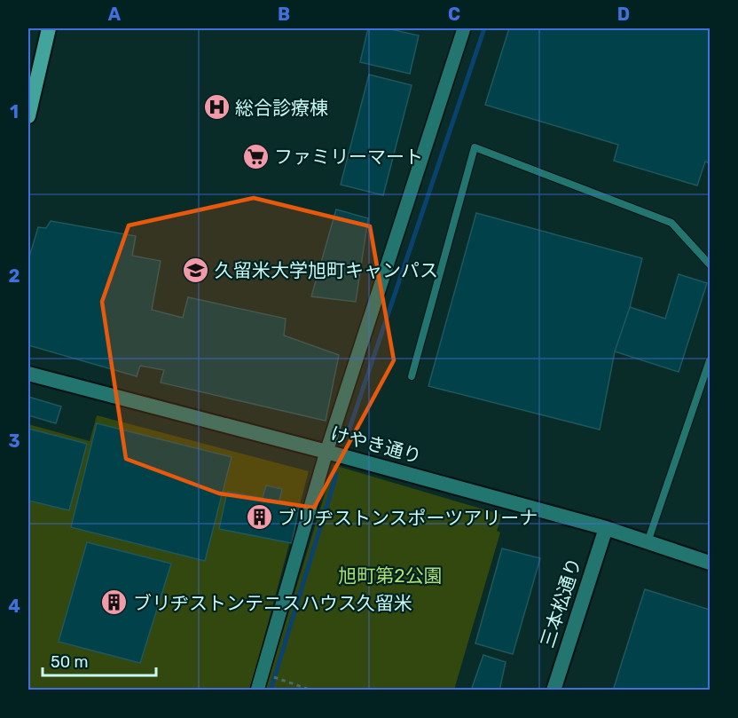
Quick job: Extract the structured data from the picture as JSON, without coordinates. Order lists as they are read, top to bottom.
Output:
{
  "streets": {
    "street": ["けやき通り", "三本松通り"]
  },
  "crossings": [
    ["けやき通り", "三本松通り"]
  ],
  "parks": ["旭町第2公園"],
  "places": {
    "hospital": ["総合診療棟"],
    "supermarket": ["ファミリーマート"],
    "school or university": ["久留米大学旭町キャンパス"],
    "building": ["ブリヂストンスポーツアリーナ", "ブリヂストンテニスハウス久留米"]
  },
  "scale_bar": "50 m",
  "grid": {
    "columns": [
      "A",
      "B",
      "C",
      "D"
    ],
    "rows": [
      "1",
      "2",
      "3",
      "4"
    ]
  }
}
